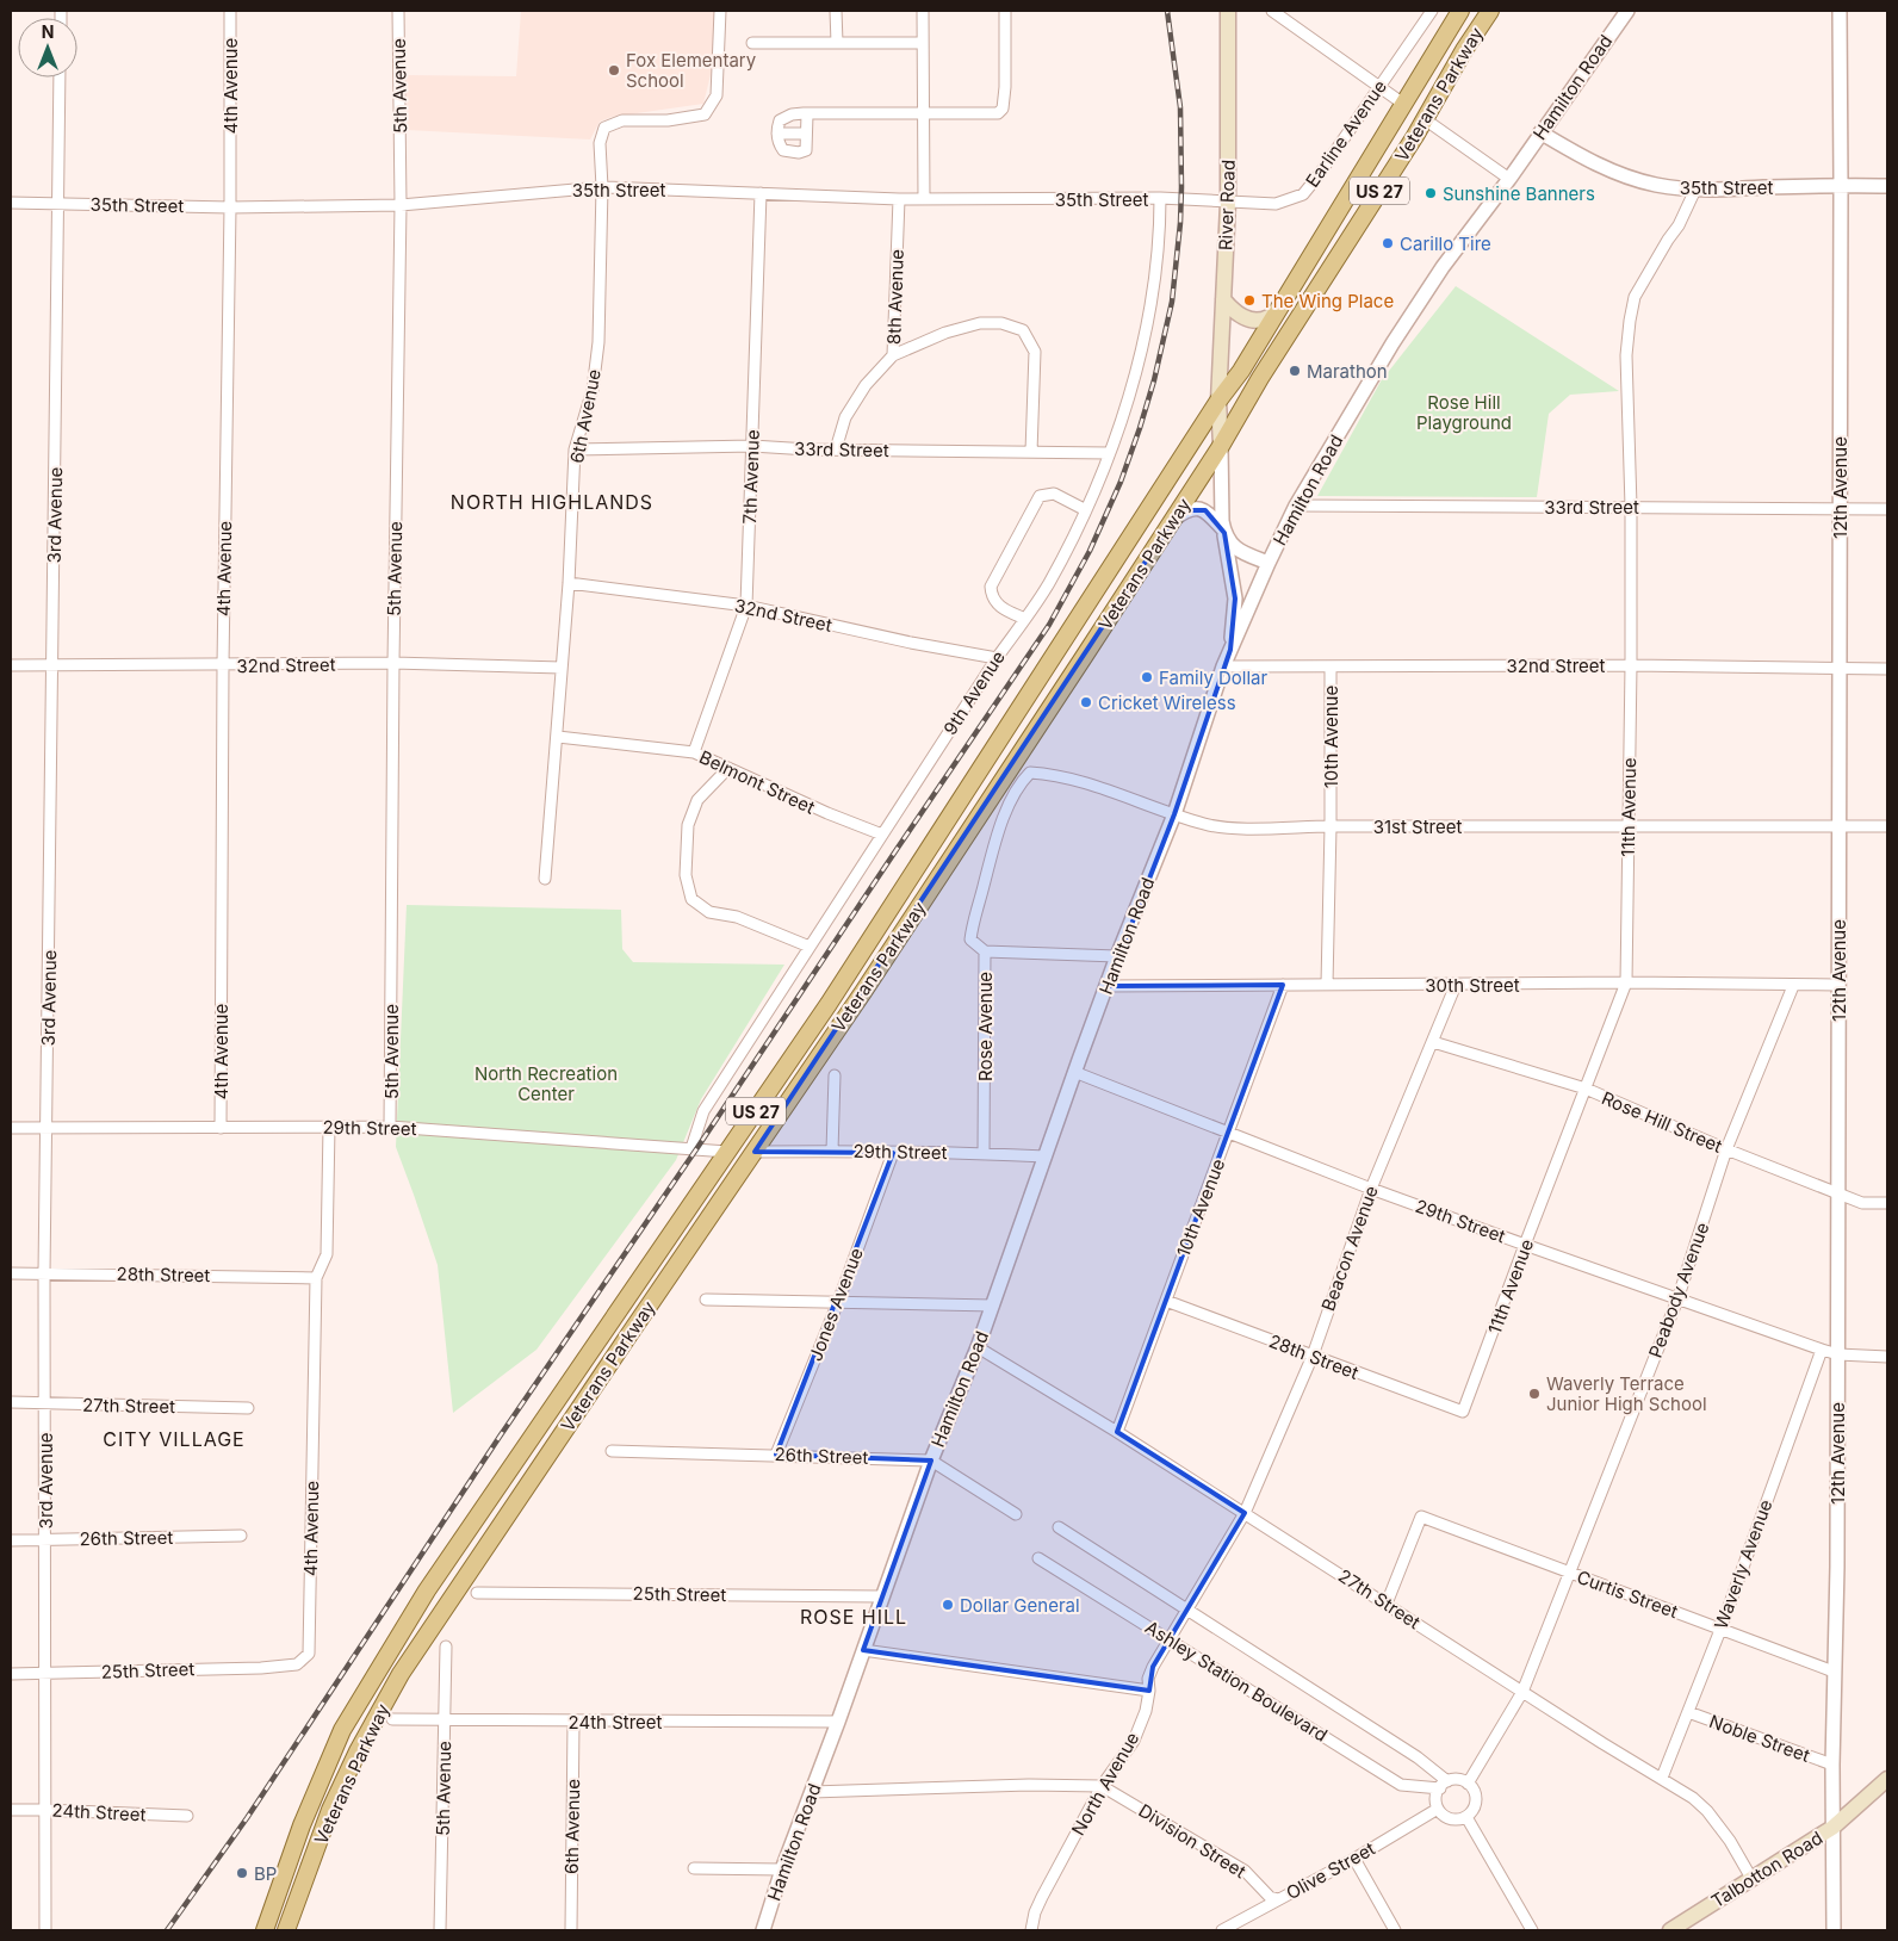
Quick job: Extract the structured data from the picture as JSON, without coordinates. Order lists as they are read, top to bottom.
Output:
{
  "streets": {
    "main road": [
      "Veterans Parkway",
      "US 27",
      "River Road",
      "Talbotton Road"
    ],
    "street": [
      "4th Avenue",
      "5th Avenue",
      "Hamilton Road",
      "Earline Avenue",
      "35th Street",
      "8th Avenue",
      "6th Avenue",
      "33rd Street",
      "7th Avenue",
      "12th Avenue",
      "3rd Avenue",
      "32nd Street",
      "9th Avenue",
      "10th Avenue",
      "Belmont Street",
      "11th Avenue",
      "31st Street",
      "30th Street",
      "Rose Avenue",
      "Rose Hill Street",
      "29th Street",
      "Beacon Avenue",
      "28th Street",
      "Peabody Avenue",
      "Jones Avenue",
      "27th Street",
      "26th Street",
      "Waverly Avenue",
      "25th Street",
      "Curtis Street",
      "Ashley Station Boulevard",
      "24th Street",
      "Noble Street",
      "North Avenue",
      "Division Street",
      "Olive Street"
    ]
  },
  "crossings": [
    ["4th Avenue", "35th Street"],
    ["4th Avenue", "32nd Street"],
    ["4th Avenue", "29th Street"],
    ["4th Avenue", "28th Street"],
    ["4th Avenue", "25th Street"],
    ["5th Avenue", "35th Street"],
    ["5th Avenue", "32nd Street"],
    ["5th Avenue", "29th Street"],
    ["5th Avenue", "24th Street"],
    ["Hamilton Road", "35th Street"],
    ["Hamilton Road", "33rd Street"],
    ["Hamilton Road", "32nd Street"],
    ["Hamilton Road", "31st Street"],
    ["Hamilton Road", "30th Street"],
    ["Hamilton Road", "29th Street"],
    ["Hamilton Road", "27th Street"],
    ["Hamilton Road", "26th Street"],
    ["Hamilton Road", "25th Street"],
    ["Hamilton Road", "24th Street"],
    ["Veterans Parkway", "River Road"],
    ["Veterans Parkway", "29th Street"],
    ["Earline Avenue", "35th Street"],
    ["Earline Avenue", "River Road"],
    ["35th Street", "River Road"],
    ["35th Street", "8th Avenue"],
    ["35th Street", "6th Avenue"],
    ["35th Street", "7th Avenue"],
    ["35th Street", "12th Avenue"],
    ["35th Street", "3rd Avenue"],
    ["35th Street", "9th Avenue"],
    ["35th Street", "11th Avenue"],
    ["8th Avenue", "33rd Street"],
    ["6th Avenue", "33rd Street"],
    ["6th Avenue", "32nd Street"],
    ["6th Avenue", "Belmont Street"],
    ["6th Avenue", "24th Street"],
    ["33rd Street", "7th Avenue"],
    ["33rd Street", "12th Avenue"],
    ["33rd Street", "9th Avenue"],
    ["33rd Street", "11th Avenue"],
    ["7th Avenue", "32nd Street"],
    ["7th Avenue", "Belmont Street"],
    ["12th Avenue", "32nd Street"],
    ["12th Avenue", "31st Street"],
    ["12th Avenue", "30th Street"],
    ["12th Avenue", "Rose Hill Street"],
    ["12th Avenue", "29th Street"],
    ["12th Avenue", "Curtis Street"],
    ["12th Avenue", "Noble Street"],
    ["12th Avenue", "Talbotton Road"],
    ["3rd Avenue", "32nd Street"],
    ["3rd Avenue", "29th Street"],
    ["3rd Avenue", "28th Street"],
    ["3rd Avenue", "27th Street"],
    ["3rd Avenue", "26th Street"],
    ["3rd Avenue", "25th Street"],
    ["3rd Avenue", "24th Street"],
    ["32nd Street", "9th Avenue"],
    ["32nd Street", "10th Avenue"],
    ["32nd Street", "11th Avenue"],
    ["9th Avenue", "Belmont Street"],
    ["9th Avenue", "29th Street"],
    ["10th Avenue", "31st Street"],
    ["10th Avenue", "30th Street"],
    ["10th Avenue", "29th Street"],
    ["10th Avenue", "28th Street"],
    ["10th Avenue", "27th Street"],
    ["11th Avenue", "31st Street"],
    ["11th Avenue", "30th Street"],
    ["11th Avenue", "Rose Hill Street"],
    ["11th Avenue", "29th Street"],
    ["11th Avenue", "28th Street"],
    ["31st Street", "Rose Avenue"],
    ["30th Street", "Beacon Avenue"],
    ["30th Street", "Peabody Avenue"],
    ["Rose Avenue", "29th Street"],
    ["Rose Hill Street", "Beacon Avenue"],
    ["Rose Hill Street", "Peabody Avenue"],
    ["29th Street", "Beacon Avenue"],
    ["29th Street", "Peabody Avenue"],
    ["29th Street", "Jones Avenue"],
    ["29th Street", "Waverly Avenue"],
    ["Beacon Avenue", "28th Street"],
    ["Beacon Avenue", "27th Street"],
    ["Beacon Avenue", "North Avenue"],
    ["Peabody Avenue", "27th Street"],
    ["Peabody Avenue", "Curtis Street"],
    ["Jones Avenue", "26th Street"],
    ["27th Street", "Waverly Avenue"],
    ["27th Street", "Curtis Street"],
    ["27th Street", "North Avenue"],
    ["27th Street", "Talbotton Road"],
    ["Waverly Avenue", "Curtis Street"],
    ["Waverly Avenue", "Noble Street"],
    ["Ashley Station Boulevard", "North Avenue"],
    ["Ashley Station Boulevard", "Olive Street"],
    ["North Avenue", "Division Street"],
    ["Division Street", "Olive Street"]
  ],
  "districts": ["NORTH HIGHLANDS", "CITY VILLAGE", "ROSE HILL"],
  "parks": ["Rose Hill Playground", "North Recreation Center"],
  "places": [
    "Fox Elementary School",
    "Sunshine Banners",
    "Carillo Tire",
    "The Wing Place",
    "Marathon",
    "Family Dollar",
    "Cricket Wireless",
    "Waverly Terrace Junior High School",
    "Dollar General",
    "BP"
  ],
  "north": "top"
}
